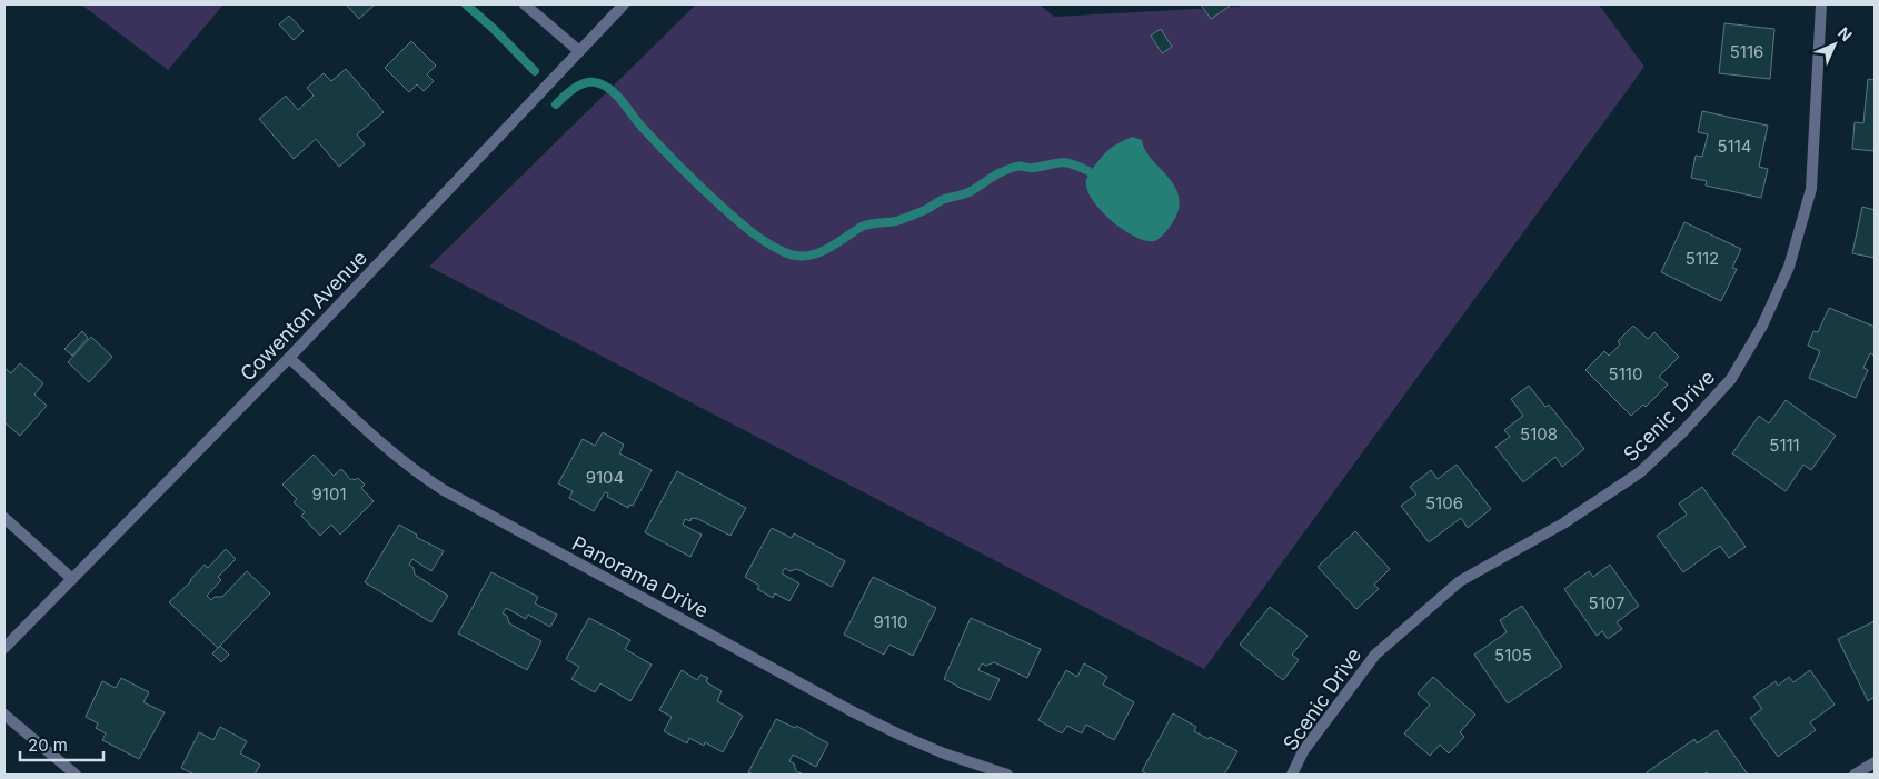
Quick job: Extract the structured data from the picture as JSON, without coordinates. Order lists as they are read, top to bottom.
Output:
{
  "streets": {
    "street": ["Cowenton Avenue", "Scenic Drive", "Panorama Drive"]
  },
  "crossings": [
    ["Cowenton Avenue", "Panorama Drive"]
  ],
  "house_numbers": [
    "5116",
    "5114",
    "5112",
    "5110",
    "5108",
    "5111",
    "9104",
    "9101",
    "5106",
    "5107",
    "9110",
    "5105"
  ],
  "scale_bar": "20 m",
  "north": "top right"
}
